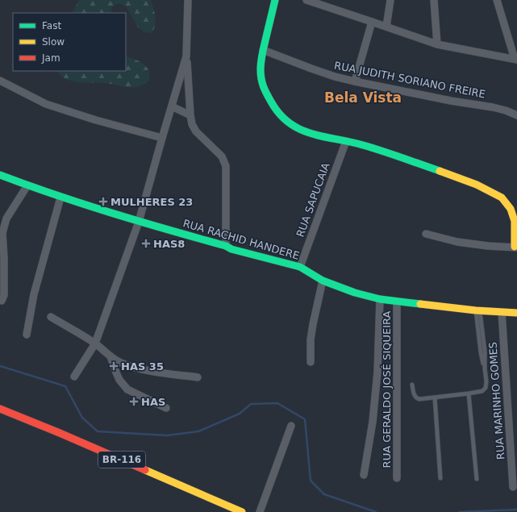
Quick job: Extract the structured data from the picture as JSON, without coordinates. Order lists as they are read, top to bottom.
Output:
{
  "streets": {
    "main road": ["RUA RACHID HANDERE", "BR-116"],
    "street": [
      "RUA JUDITH SORIANO FREIRE",
      "RUA SAPUCAIA",
      "RUA GERALDO JOSÉ SIQUEIRA",
      "RUA MARINHO GOMES"
    ]
  },
  "crossings": [
    ["RUA SAPUCAIA", "RUA RACHID HANDERE"],
    ["RUA RACHID HANDERE", "RUA GERALDO JOSÉ SIQUEIRA"],
    ["RUA RACHID HANDERE", "RUA MARINHO GOMES"]
  ],
  "districts": ["Bela Vista"],
  "places": {
    "health": [
      "MULHERES 23",
      "HAS8",
      "HAS 35",
      "HAS"
    ]
  },
  "legend": ["Fast", "Slow", "Jam"]
}
